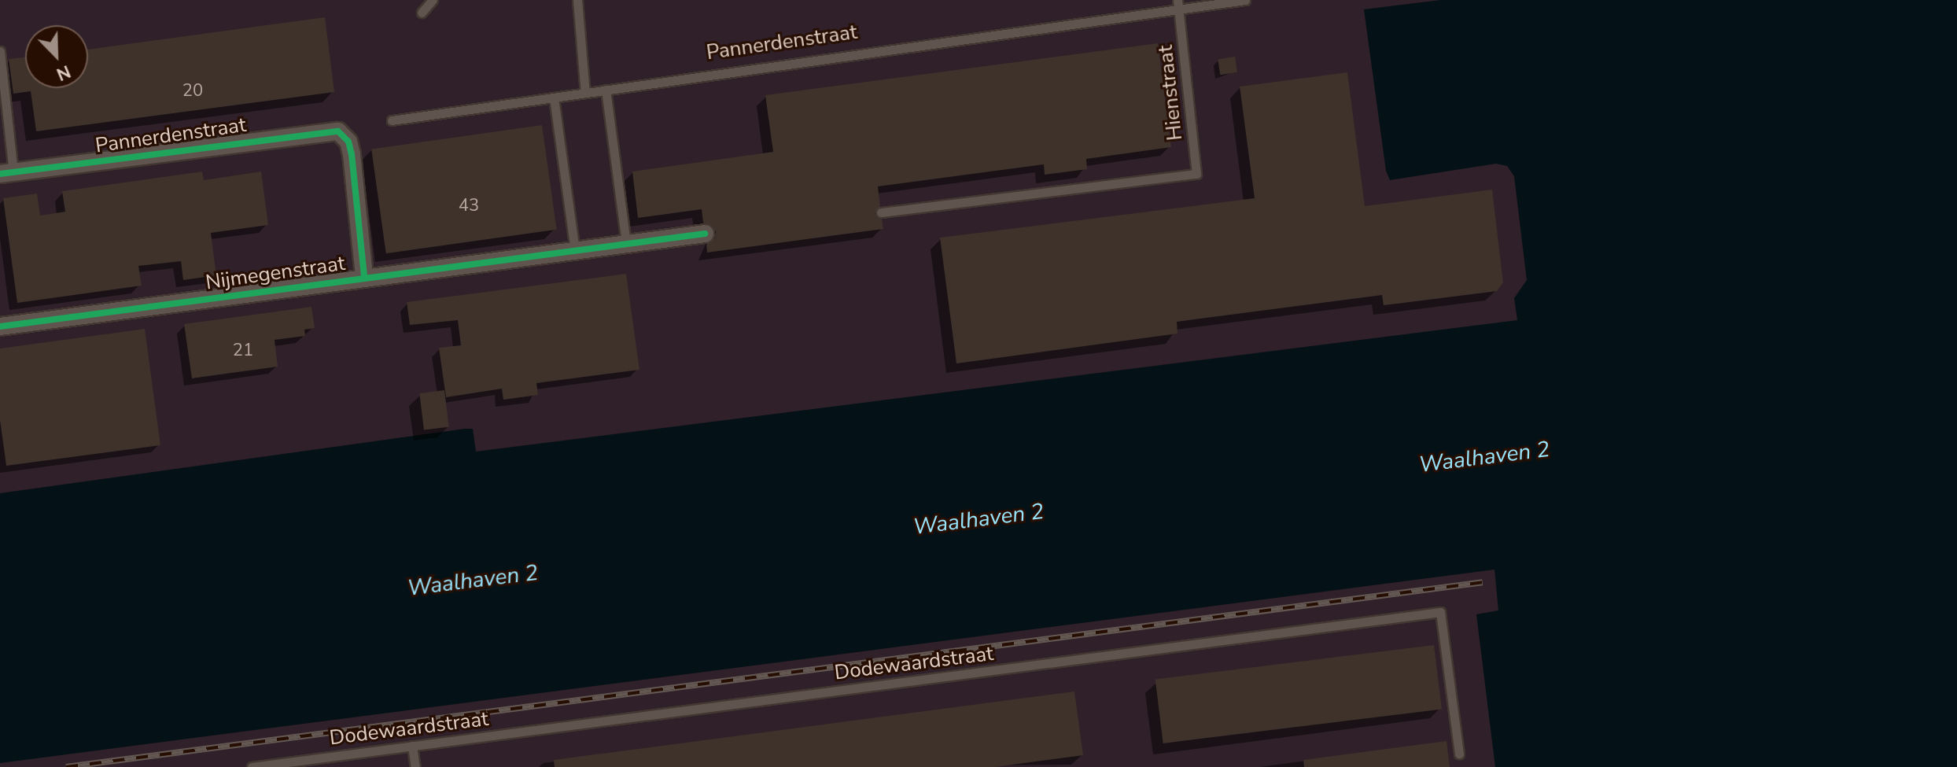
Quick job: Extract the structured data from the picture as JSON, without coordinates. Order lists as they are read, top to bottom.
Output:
{
  "streets": {
    "street": ["Pannerdenstraat", "Nijmegenstraat"],
    "lane": ["Hienstraat", "Dodewaardstraat"]
  },
  "crossings": [
    ["Pannerdenstraat", "Hienstraat"],
    ["Pannerdenstraat", "Nijmegenstraat"]
  ],
  "water": ["Waalhaven 2"],
  "house_numbers": ["20", "43", "21"],
  "north": "bottom right"
}
